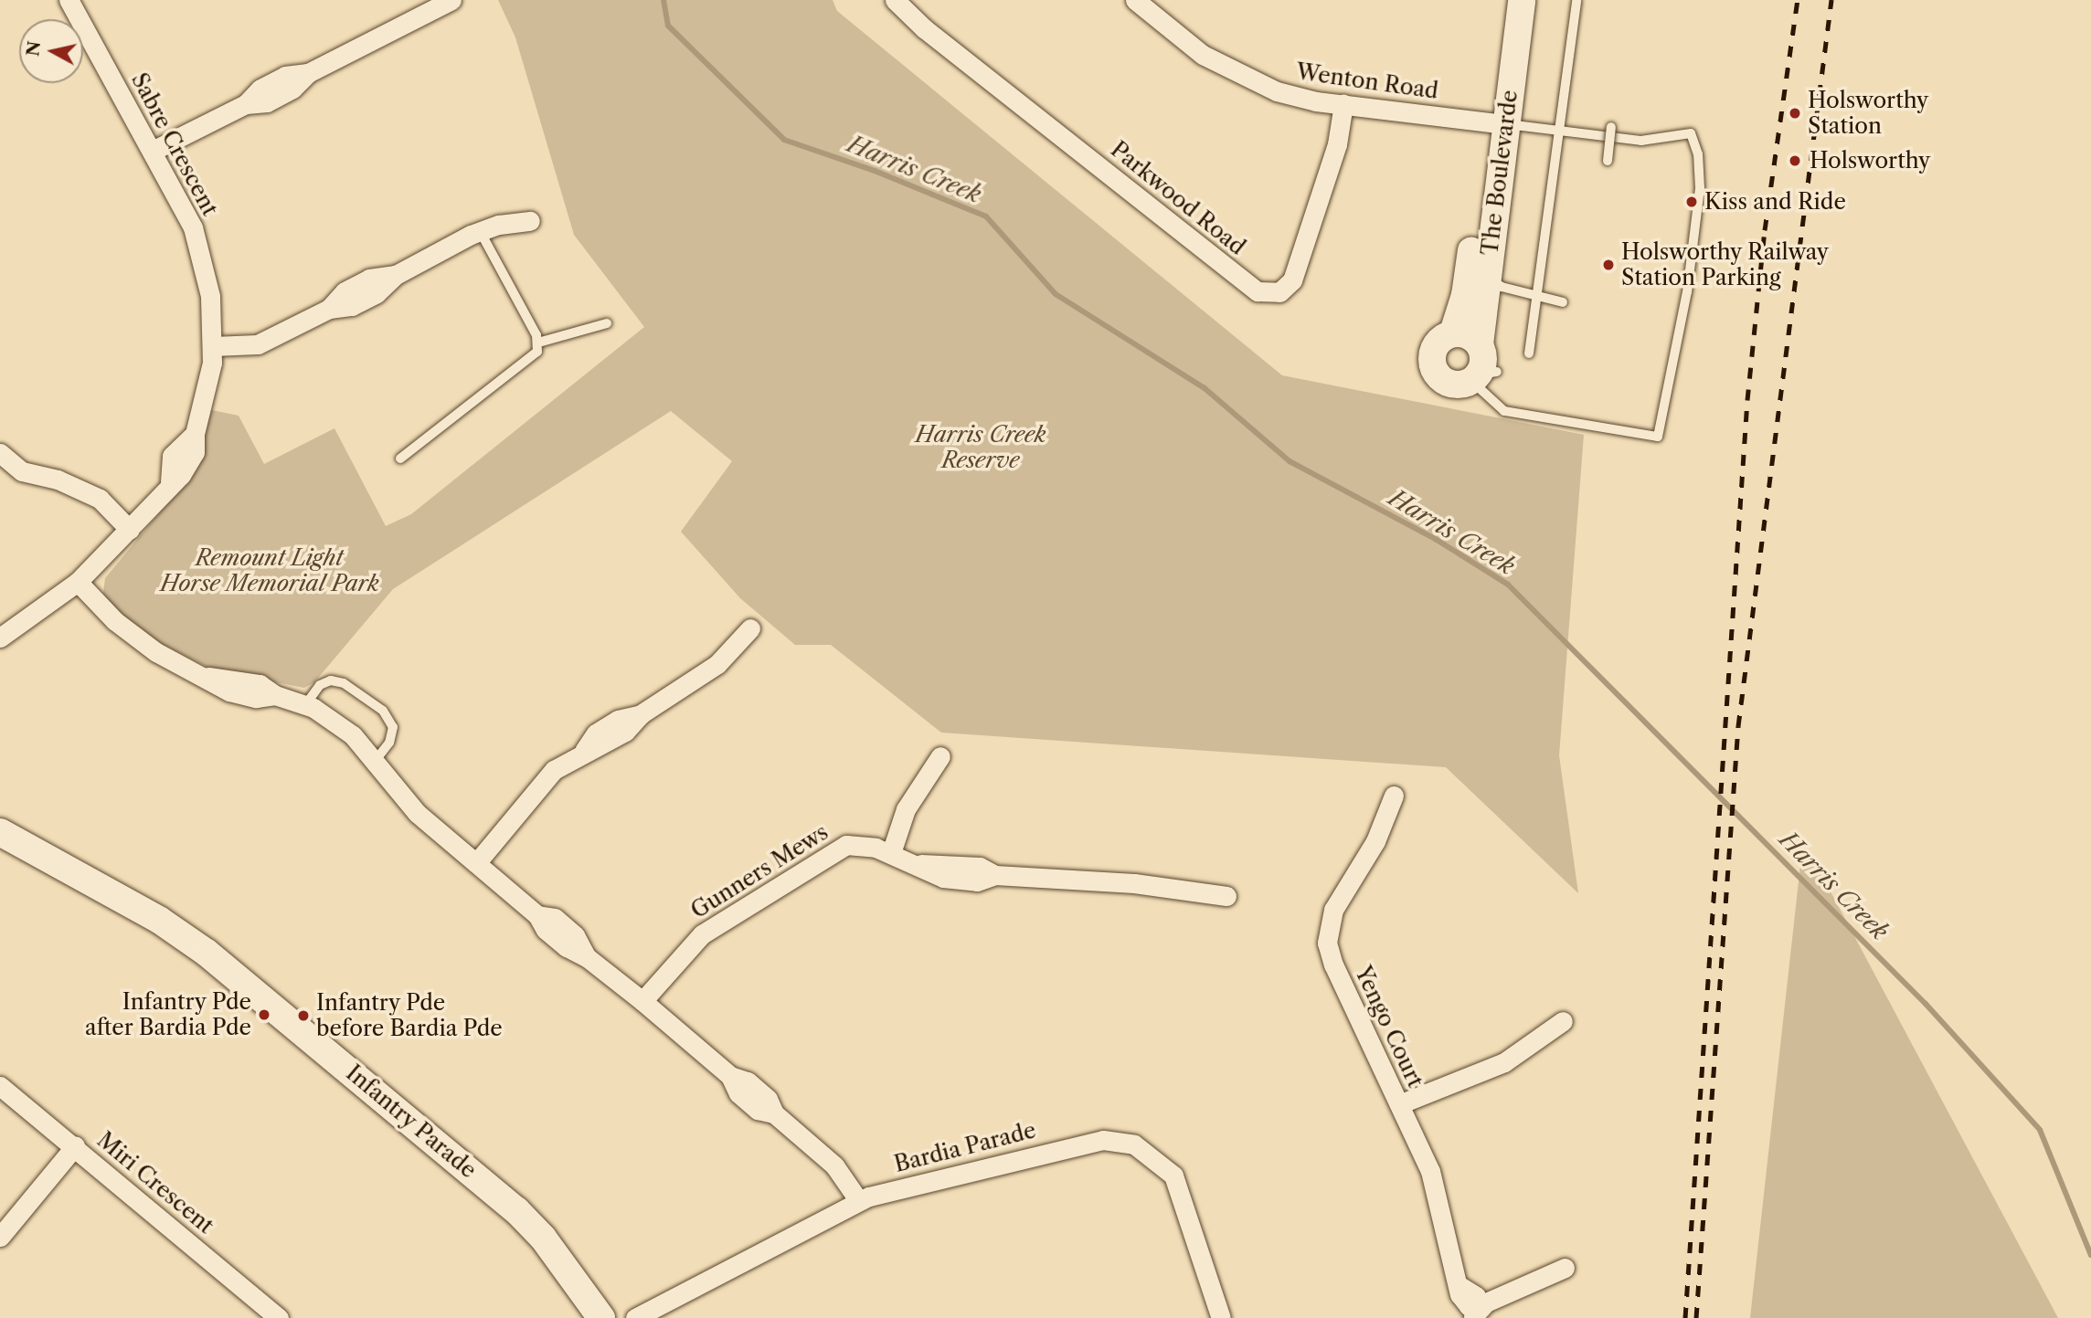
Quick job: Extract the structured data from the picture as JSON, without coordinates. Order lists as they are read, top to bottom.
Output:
{
  "streets": {
    "street": [
      "Wenton Road",
      "Sabre Crescent",
      "The Boulevarde",
      "Parkwood Road",
      "Gunners Mews",
      "Yengo Court",
      "Infantry Parade",
      "Bardia Parade",
      "Miri Crescent"
    ]
  },
  "crossings": [
    ["Wenton Road", "The Boulevarde"],
    ["Wenton Road", "Parkwood Road"]
  ],
  "water": ["Harris Creek"],
  "parks": ["Harris Creek Reserve", "Remount Light Horse Memorial Park"],
  "places": [
    "Holsworthy Station",
    "Holsworthy",
    "Kiss and Ride",
    "Holsworthy Railway Station Parking",
    "Infantry Pde after Bardia Pde",
    "Infantry Pde before Bardia Pde"
  ],
  "north": "left"
}
